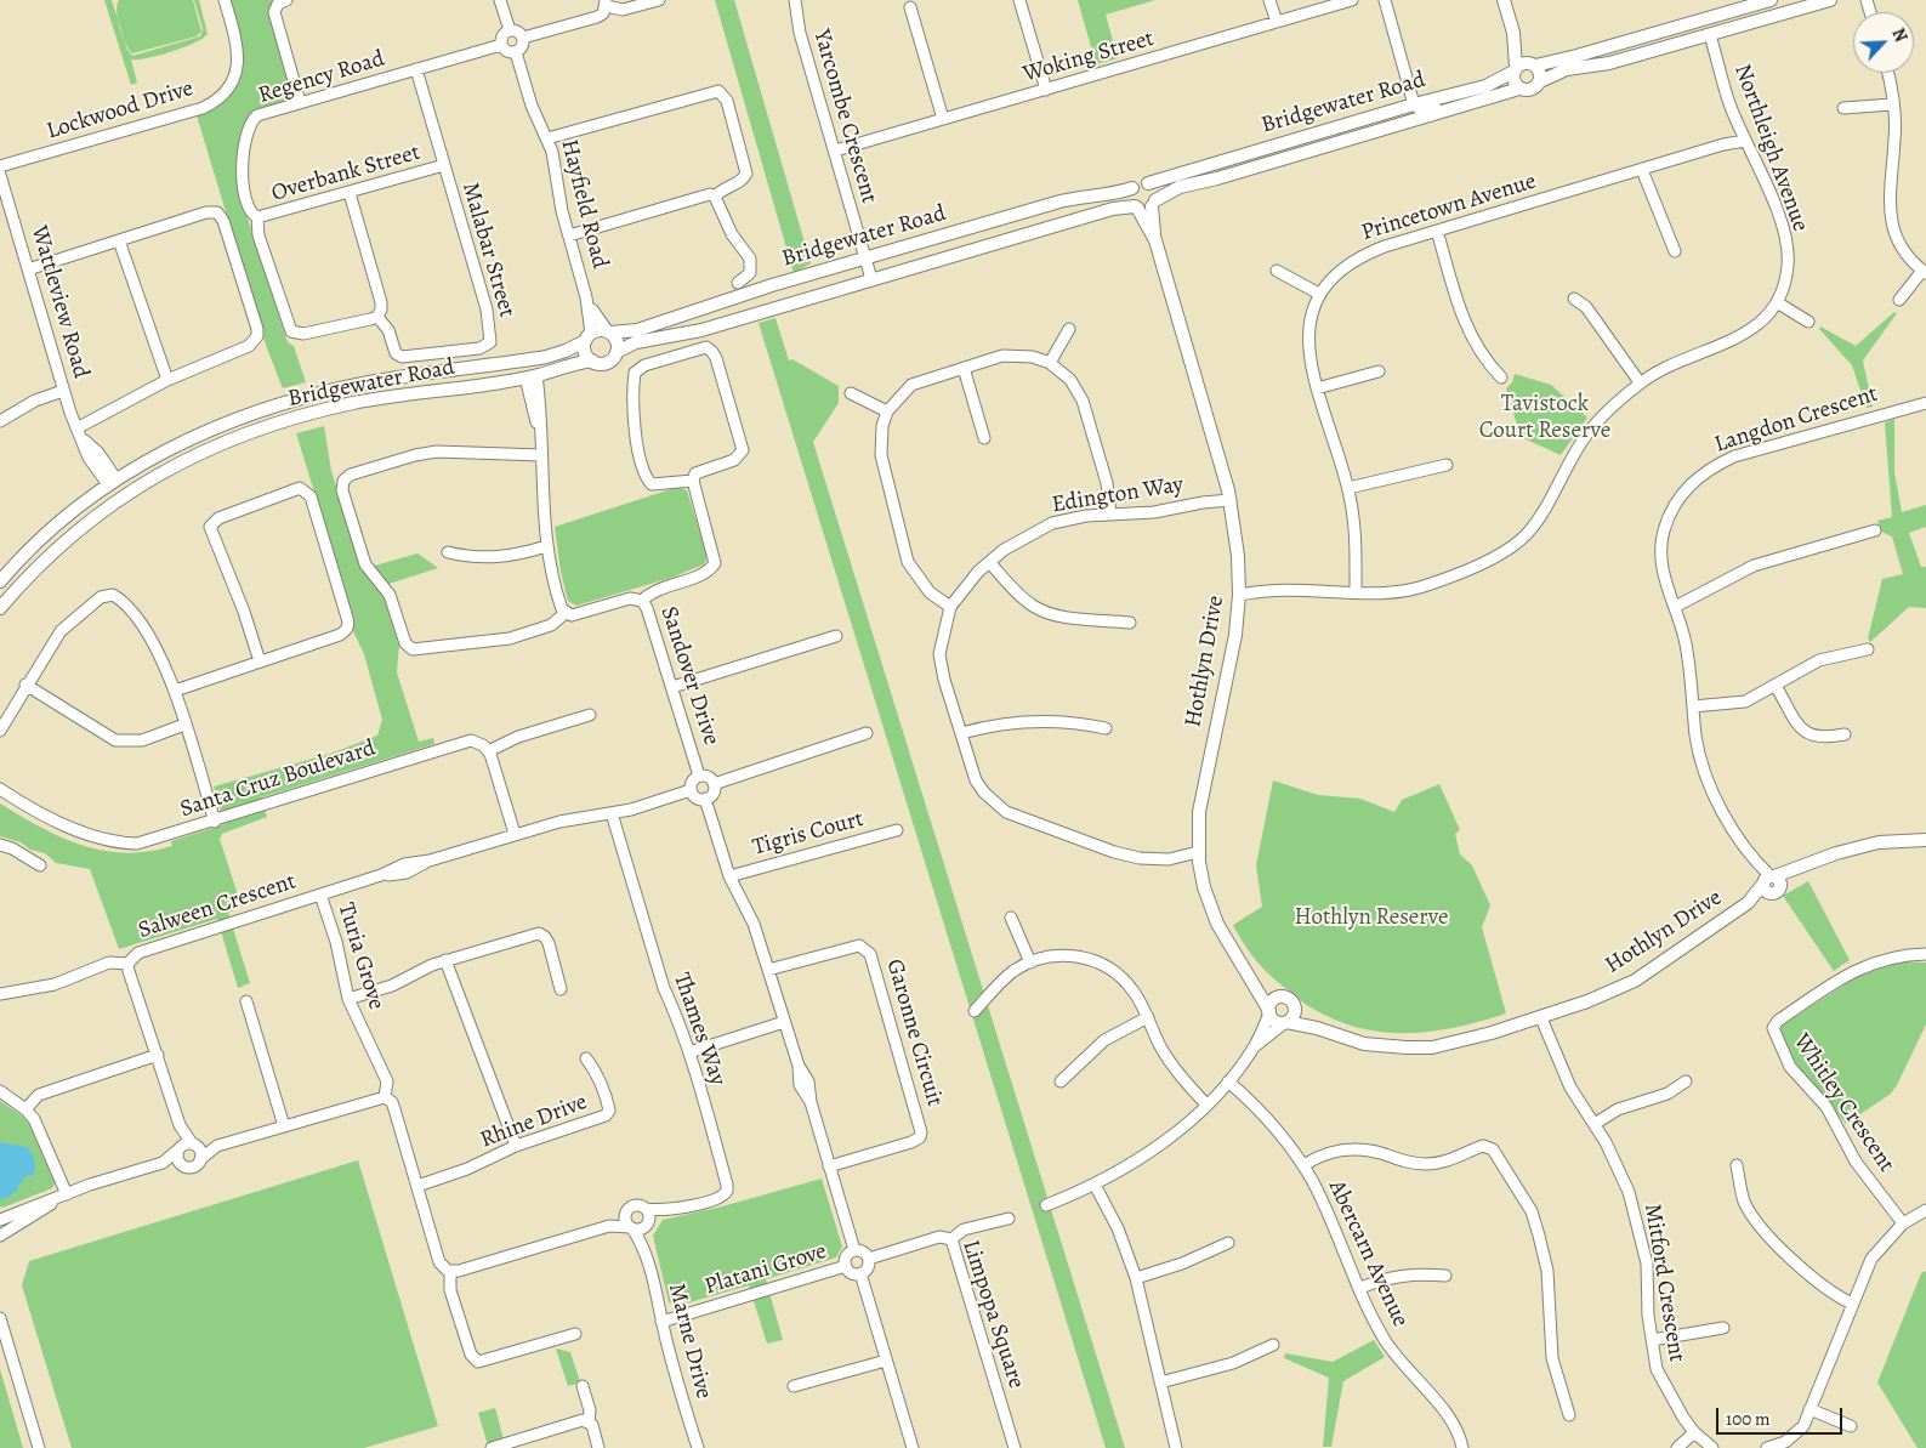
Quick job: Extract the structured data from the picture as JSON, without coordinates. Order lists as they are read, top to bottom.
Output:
{
  "streets": {
    "street": [
      "Woking Street",
      "Regency Road",
      "Bridgewater Road",
      "Lockwood Drive",
      "Yarcombe Crescent",
      "Northleigh Avenue",
      "Overbank Street",
      "Hayfield Road",
      "Princetown Avenue",
      "Malabar Street",
      "Wattleview Road",
      "Langdon Crescent",
      "Edington Way",
      "Hothlyn Drive",
      "Sandover Drive",
      "Santa Cruz Boulevard",
      "Tigris Court",
      "Salween Crescent",
      "Turia Grove",
      "Thames Way",
      "Garonne Circuit",
      "Whitley Crescent",
      "Rhine Drive",
      "Abercarn Avenue",
      "Platani Grove",
      "Mitford Crescent",
      "Limpopa Square",
      "Marne Drive"
    ]
  },
  "crossings": [
    ["Woking Street", "Yarcombe Crescent"],
    ["Regency Road", "Overbank Street"],
    ["Regency Road", "Hayfield Road"],
    ["Regency Road", "Malabar Street"],
    ["Bridgewater Road", "Yarcombe Crescent"],
    ["Bridgewater Road", "Hayfield Road"],
    ["Bridgewater Road", "Wattleview Road"],
    ["Bridgewater Road", "Hothlyn Drive"],
    ["Northleigh Avenue", "Princetown Avenue"],
    ["Northleigh Avenue", "Hothlyn Drive"],
    ["Overbank Street", "Malabar Street"],
    ["Langdon Crescent", "Hothlyn Drive"],
    ["Edington Way", "Hothlyn Drive"],
    ["Hothlyn Drive", "Mitford Crescent"],
    ["Sandover Drive", "Salween Crescent"],
    ["Salween Crescent", "Turia Grove"],
    ["Salween Crescent", "Thames Way"],
    ["Thames Way", "Marne Drive"],
    ["Platani Grove", "Limpopa Square"],
    ["Platani Grove", "Marne Drive"]
  ],
  "parks": ["Tavistock Court Reserve", "Hothlyn Reserve"],
  "scale_bar": "100 m",
  "north": "top right"
}
